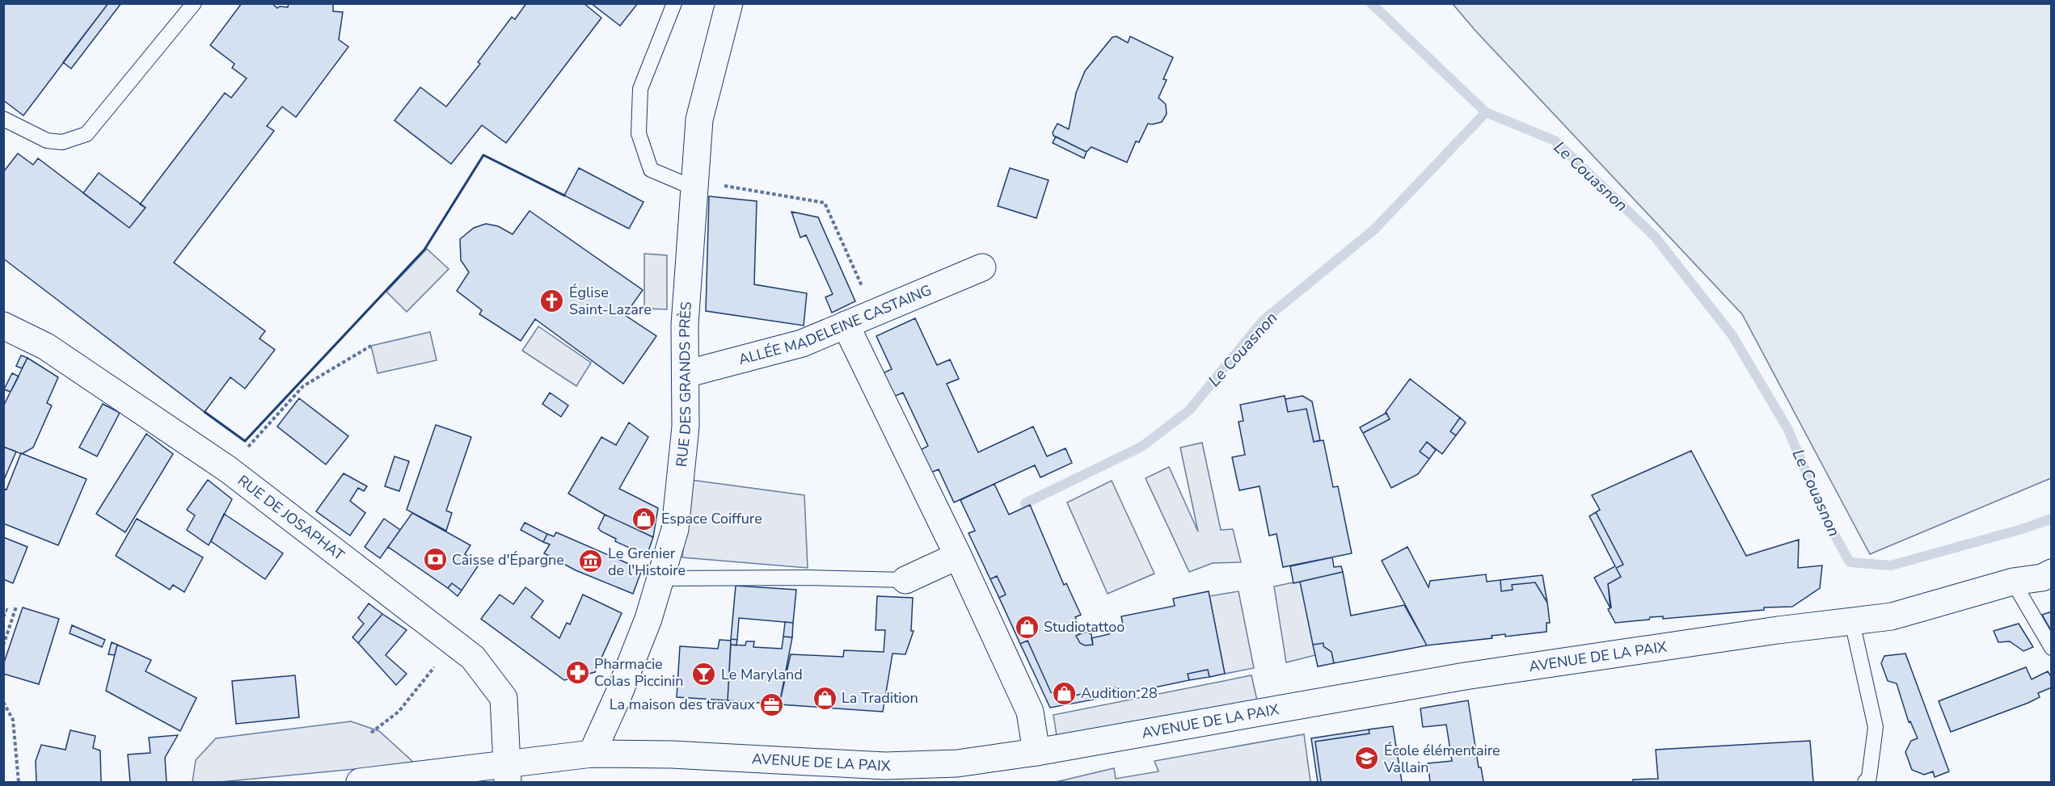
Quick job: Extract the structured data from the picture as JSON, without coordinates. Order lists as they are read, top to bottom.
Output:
{
  "streets": {
    "street": [
      "ALLÉE MADELEINE CASTAING",
      "RUE DES GRANDS PRÈS",
      "RUE DE JOSAPHAT",
      "AVENUE DE LA PAIX"
    ]
  },
  "crossings": [
    ["ALLÉE MADELEINE CASTAING", "RUE DES GRANDS PRÈS"],
    ["RUE DES GRANDS PRÈS", "AVENUE DE LA PAIX"],
    ["RUE DE JOSAPHAT", "AVENUE DE LA PAIX"]
  ],
  "water": ["Le Couasnon"],
  "places": {
    "church": ["Église Saint-Lazare"],
    "shop": [
      "Espace Coiffure",
      "Studiotattoo",
      "Audition 28",
      "La Tradition"
    ],
    "bank": ["Caisse d'Épargne"],
    "museum": ["Le Grenier de l'Histoire"],
    "pharmacy": ["Pharmacie Colas Piccinin"],
    "bar": ["Le Maryland"],
    "office": ["La maison des travaux"],
    "school or university": ["École élémentaire Vallain"]
  }
}
